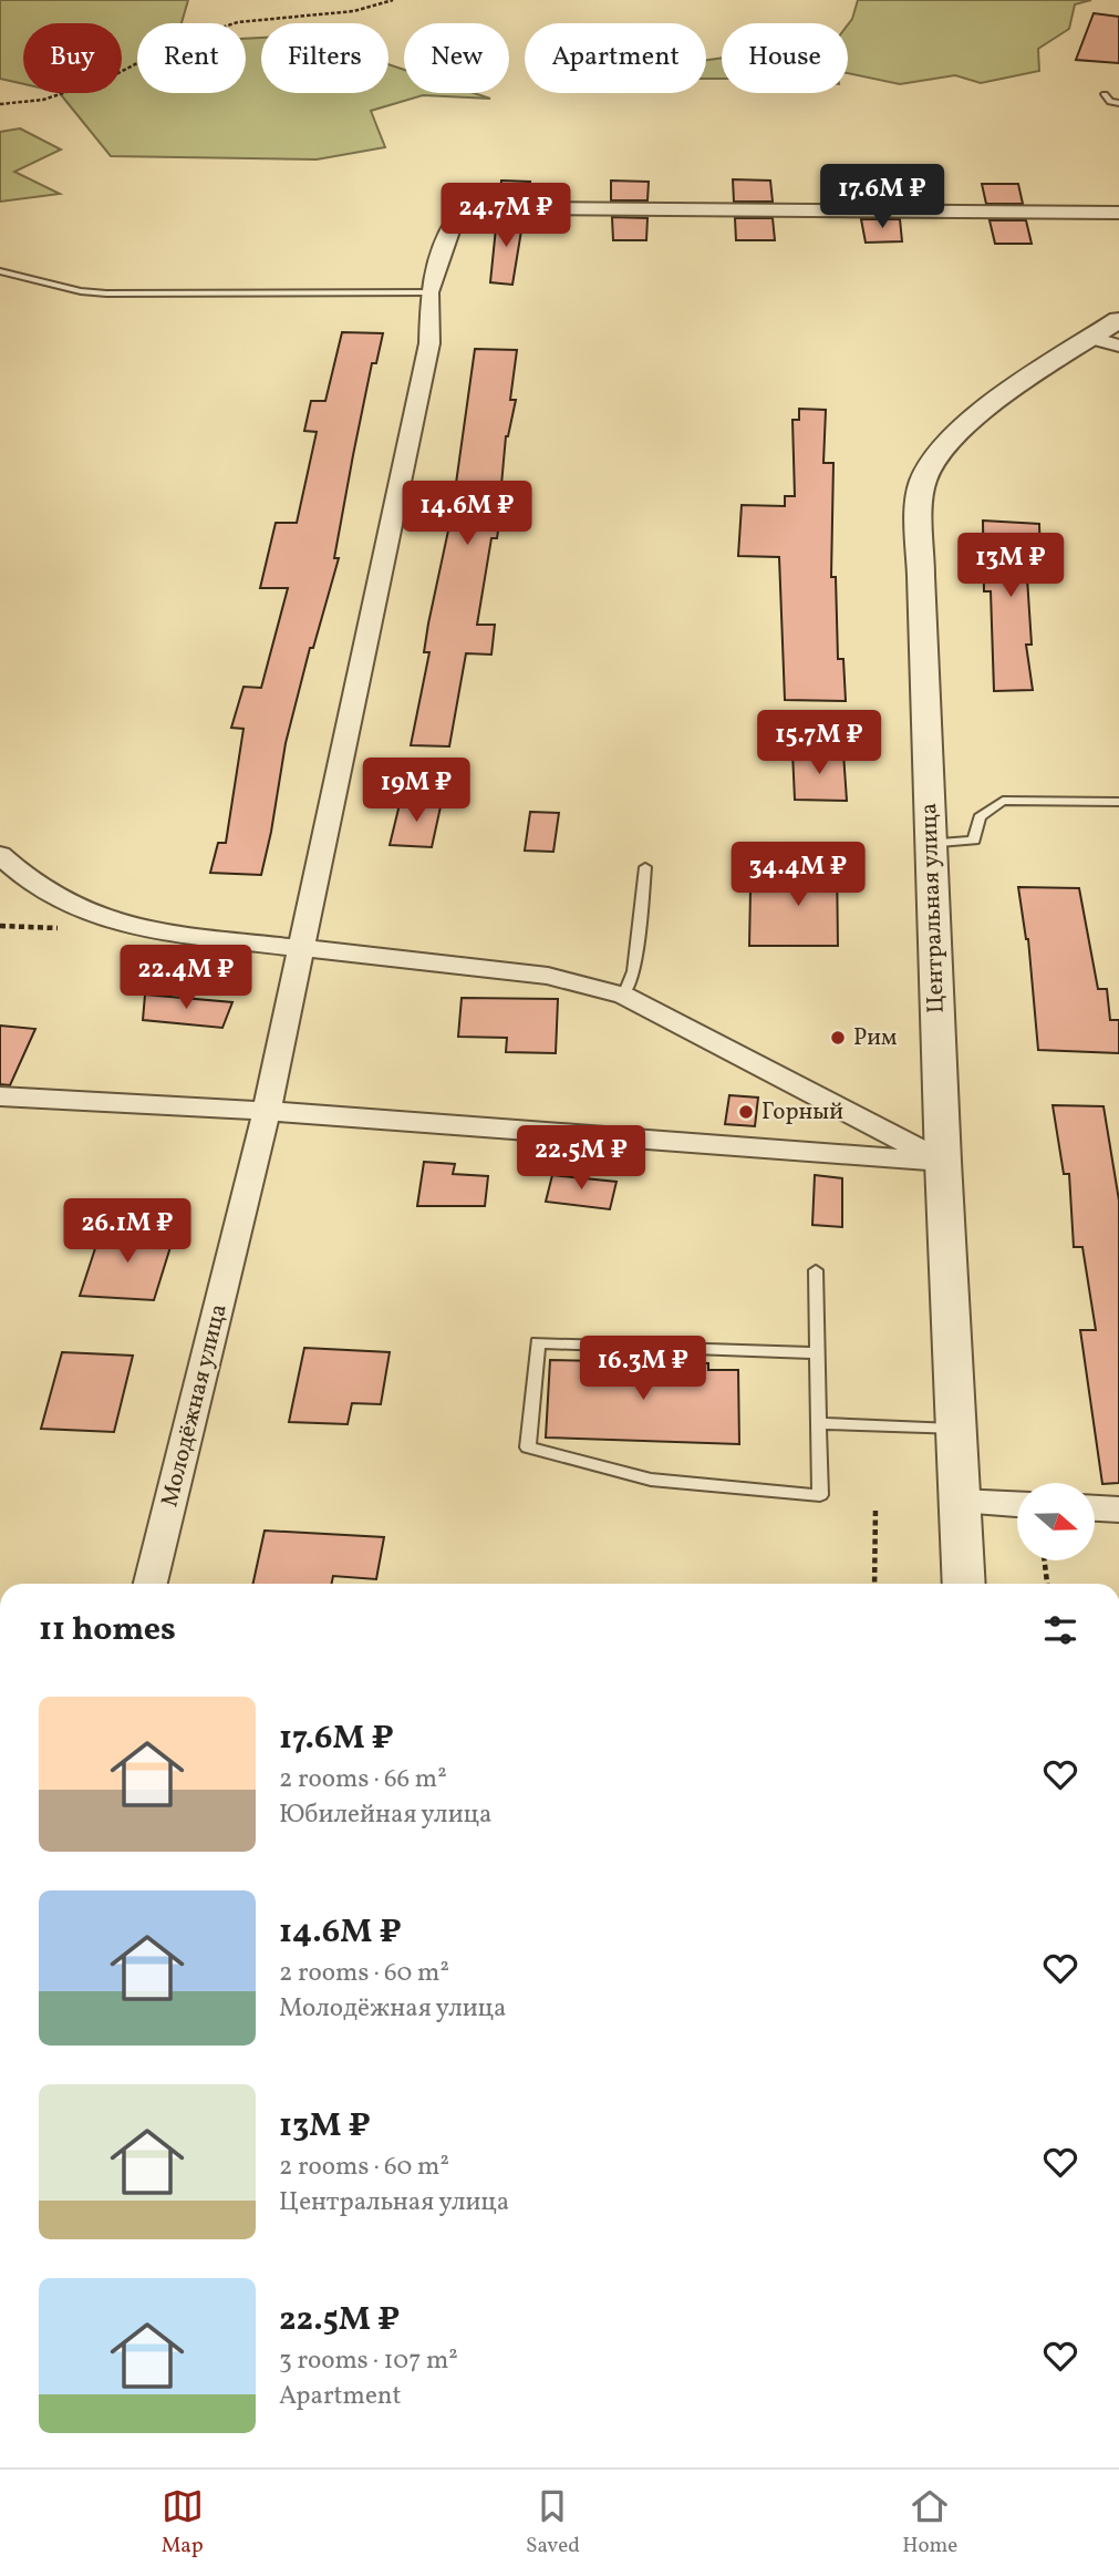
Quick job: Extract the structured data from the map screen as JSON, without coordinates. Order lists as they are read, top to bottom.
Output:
{
  "streets": {
    "street": ["Центральная улица", "Молодёжная улица"]
  },
  "places": ["Рим", "Горный"],
  "north": "right",
  "page": {
    "chip": [
      "Buy",
      "Rent",
      "Filters",
      "New",
      "Apartment",
      "House"
    ],
    "price": [
      "17.6M ₽",
      "24.7M ₽",
      "14.6M ₽",
      "13M ₽",
      "15.7M ₽",
      "19M ₽",
      "34.4M ₽",
      "22.4M ₽",
      "22.5M ₽",
      "26.1M ₽",
      "16.3M ₽"
    ],
    "heading": "11 homes",
    "list": [
      {
        "name": "17.6M ₽",
        "note": "2 rooms · 66 m² · Юбилейная улица"
      },
      {
        "name": "14.6M ₽",
        "note": "2 rooms · 60 m² · Молодёжная улица"
      },
      {
        "name": "13M ₽",
        "note": "2 rooms · 60 m² · Центральная улица"
      },
      {
        "name": "22.5M ₽",
        "note": "3 rooms · 107 m² · Apartment"
      }
    ],
    "tabs": ["Map", "Saved", "Home"]
  }
}
